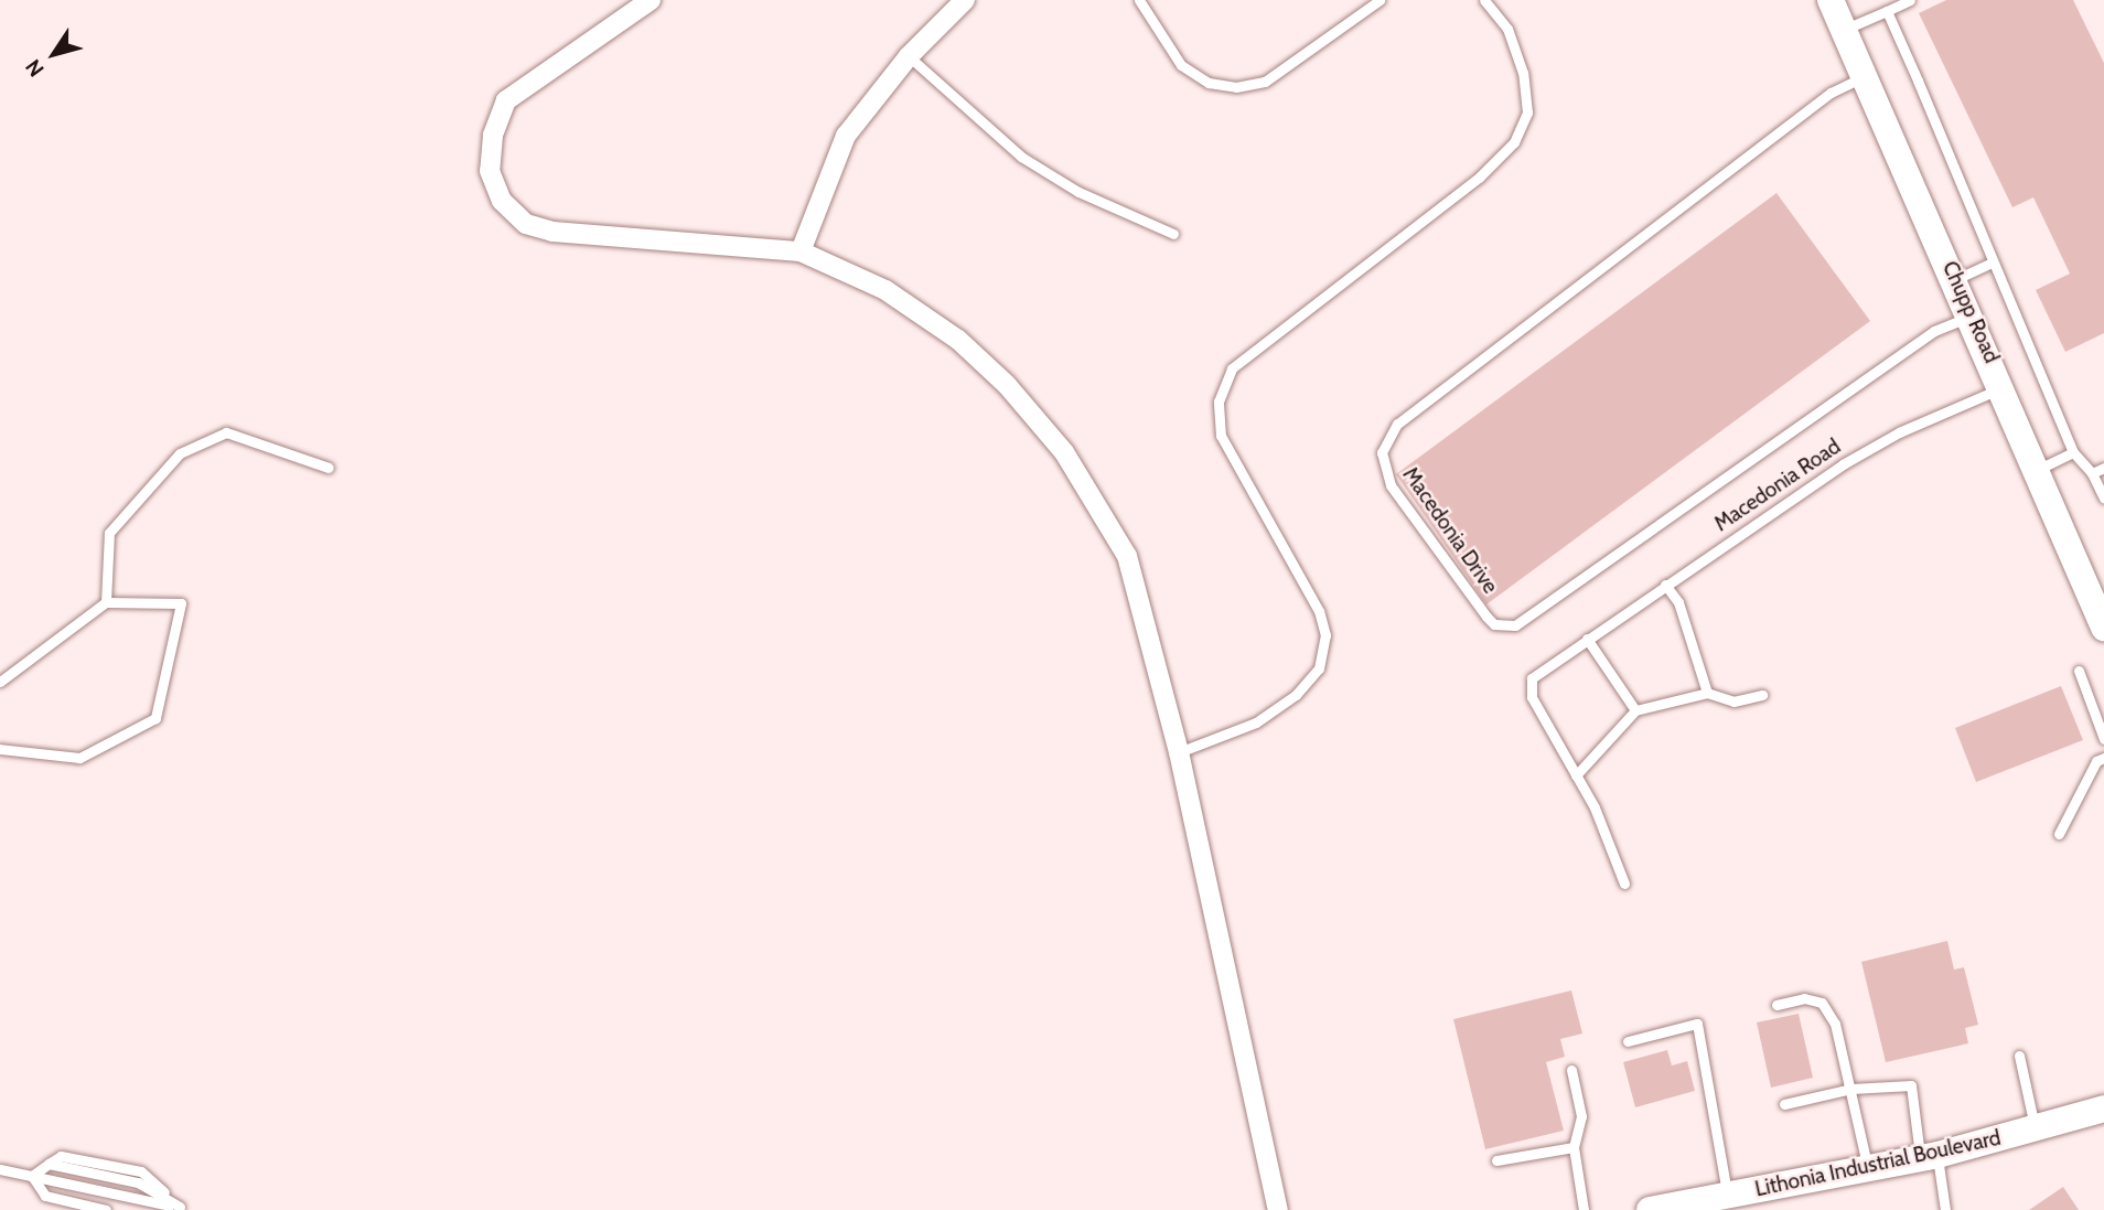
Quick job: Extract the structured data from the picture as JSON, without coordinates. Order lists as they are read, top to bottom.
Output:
{
  "streets": {
    "street": ["Chupp Road", "Lithonia Industrial Boulevard"],
    "lane": ["Macedonia Road", "Macedonia Drive"]
  },
  "crossings": [
    ["Chupp Road", "Macedonia Road"],
    ["Chupp Road", "Macedonia Drive"]
  ],
  "north": "bottom left"
}
